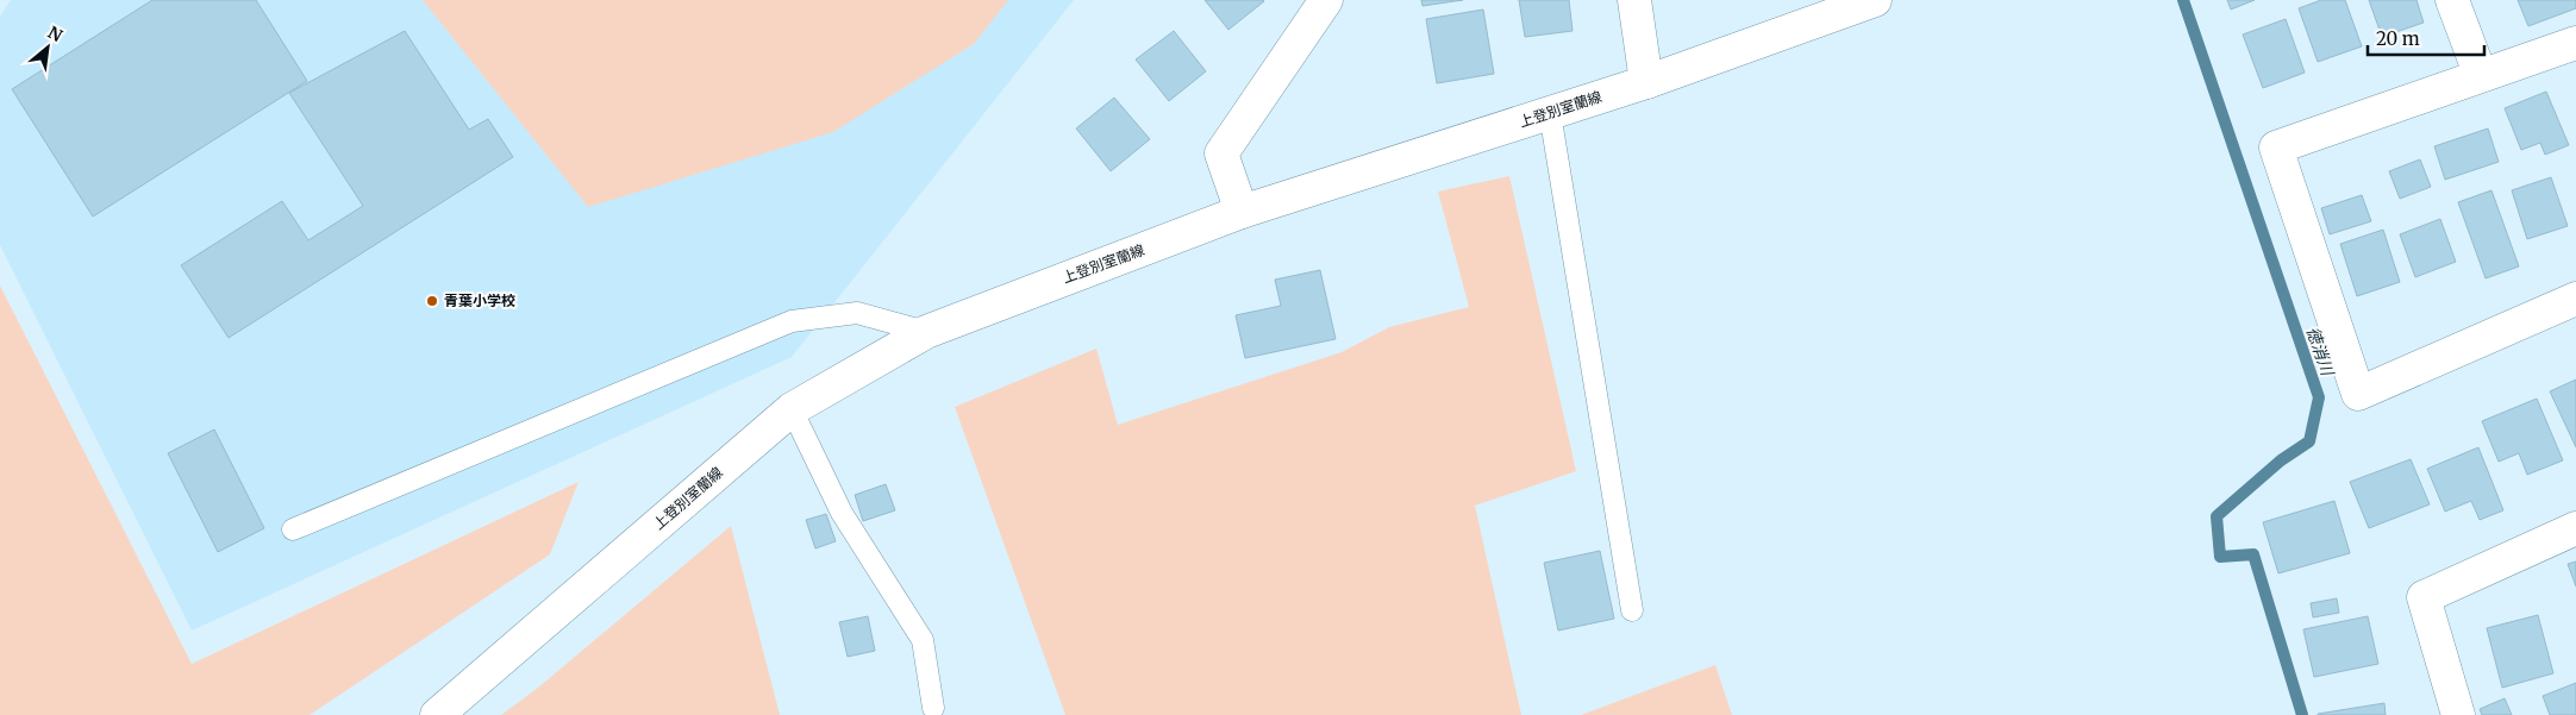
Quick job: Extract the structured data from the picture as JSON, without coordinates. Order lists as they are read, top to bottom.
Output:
{
  "streets": {
    "main road": ["上登別室蘭線"]
  },
  "water": ["徳消川"],
  "places": ["青葉小学校"],
  "scale_bar": "20 m",
  "north": "top right"
}
